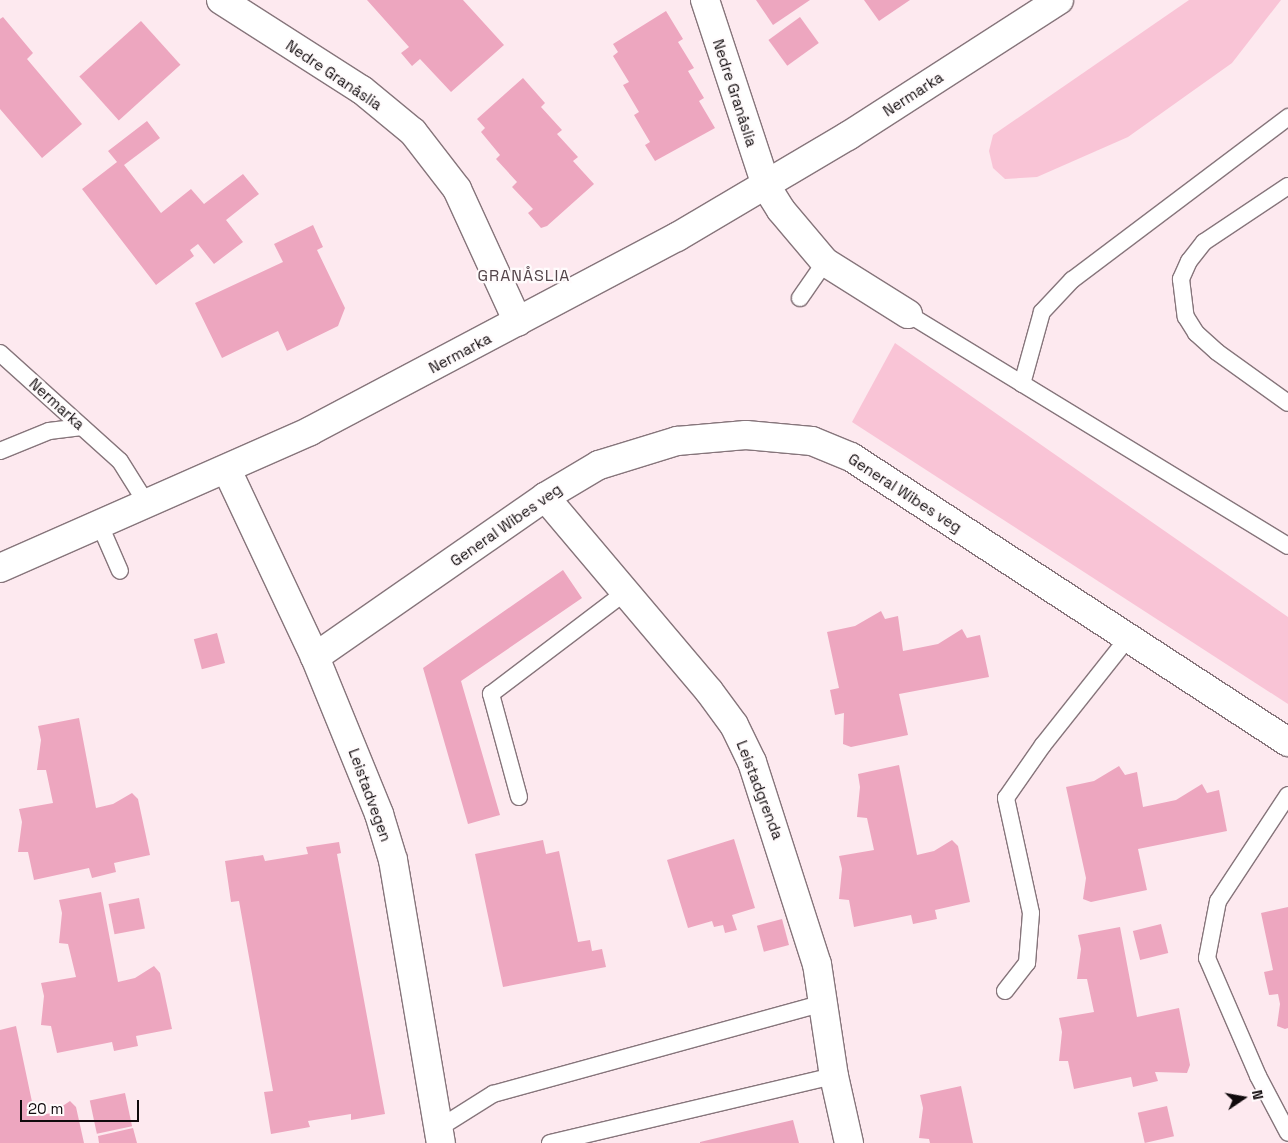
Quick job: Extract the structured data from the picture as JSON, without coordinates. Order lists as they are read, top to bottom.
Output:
{
  "streets": {
    "street": [
      "Nedre Granåslia",
      "Nermarka",
      "General Wibes veg",
      "Leistadgrenda",
      "Leistadvegen"
    ]
  },
  "crossings": [
    ["Nedre Granåslia", "Nermarka"],
    ["Nermarka", "Leistadvegen"],
    ["General Wibes veg", "Leistadgrenda"],
    ["General Wibes veg", "Leistadvegen"]
  ],
  "districts": ["GRANÅSLIA"],
  "scale_bar": "20 m",
  "north": "right"
}
